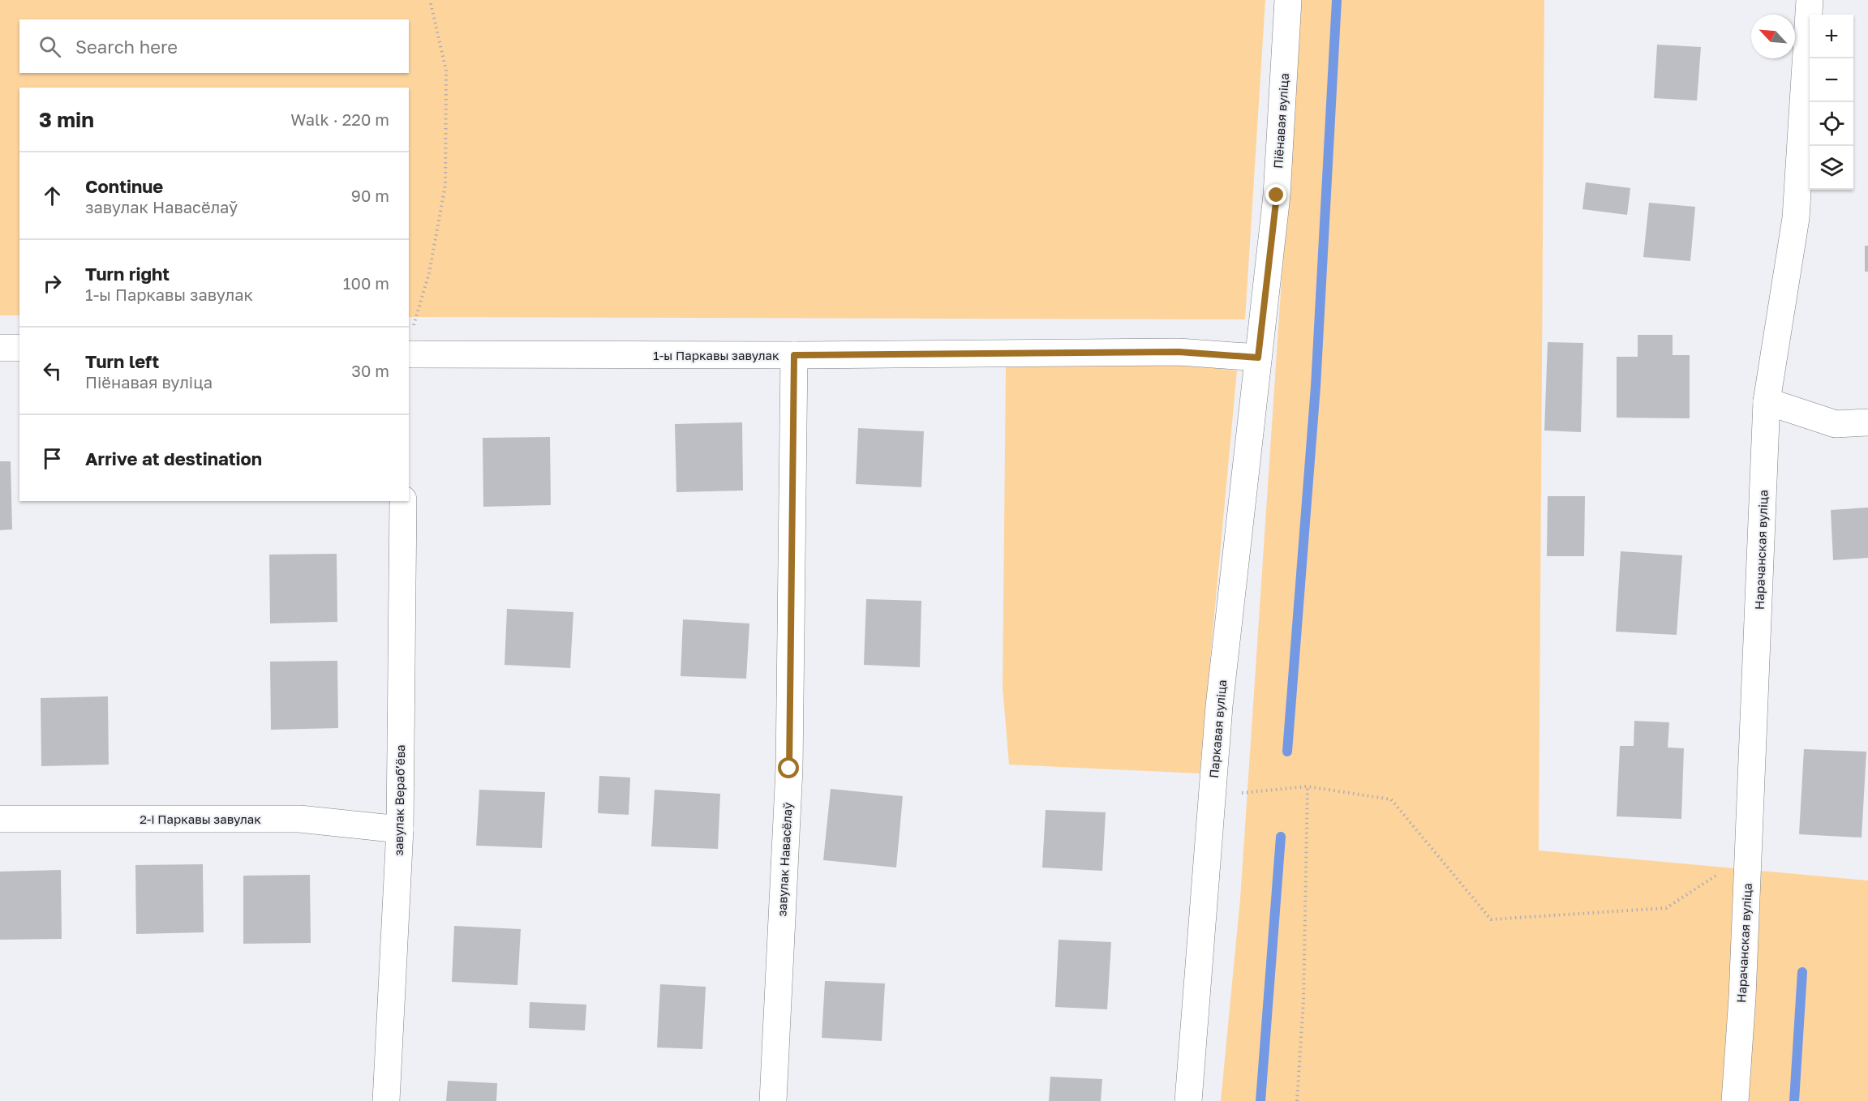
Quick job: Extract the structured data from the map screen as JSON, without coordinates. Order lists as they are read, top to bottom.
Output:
{
  "streets": {
    "street": [
      "Піёнавая вуліца",
      "1-ы Паркавы завулак",
      "Нарачанская вуліца",
      "Паркавая вуліца",
      "завулак Верабʼёва",
      "2-і Паркавы завулак",
      "завулак Навасёлаў"
    ]
  },
  "crossings": [
    ["Піёнавая вуліца", "1-ы Паркавы завулак"],
    ["Піёнавая вуліца", "Паркавая вуліца"],
    ["1-ы Паркавы завулак", "Паркавая вуліца"],
    ["1-ы Паркавы завулак", "завулак Навасёлаў"],
    ["завулак Верабʼёва", "2-і Паркавы завулак"]
  ],
  "north": "top left",
  "page": {
    "map_buttons": ["+", "−"],
    "search": "Search here",
    "heading": ["3 min", "Walk · 220 m"],
    "list": [
      ["Continue", "завулак Навасёлаў", "90 m"],
      ["Turn right", "1-ы Паркавы завулак", "100 m"],
      ["Turn left", "Піёнавая вуліца", "30 m"],
      "Arrive at destination"
    ]
  }
}
